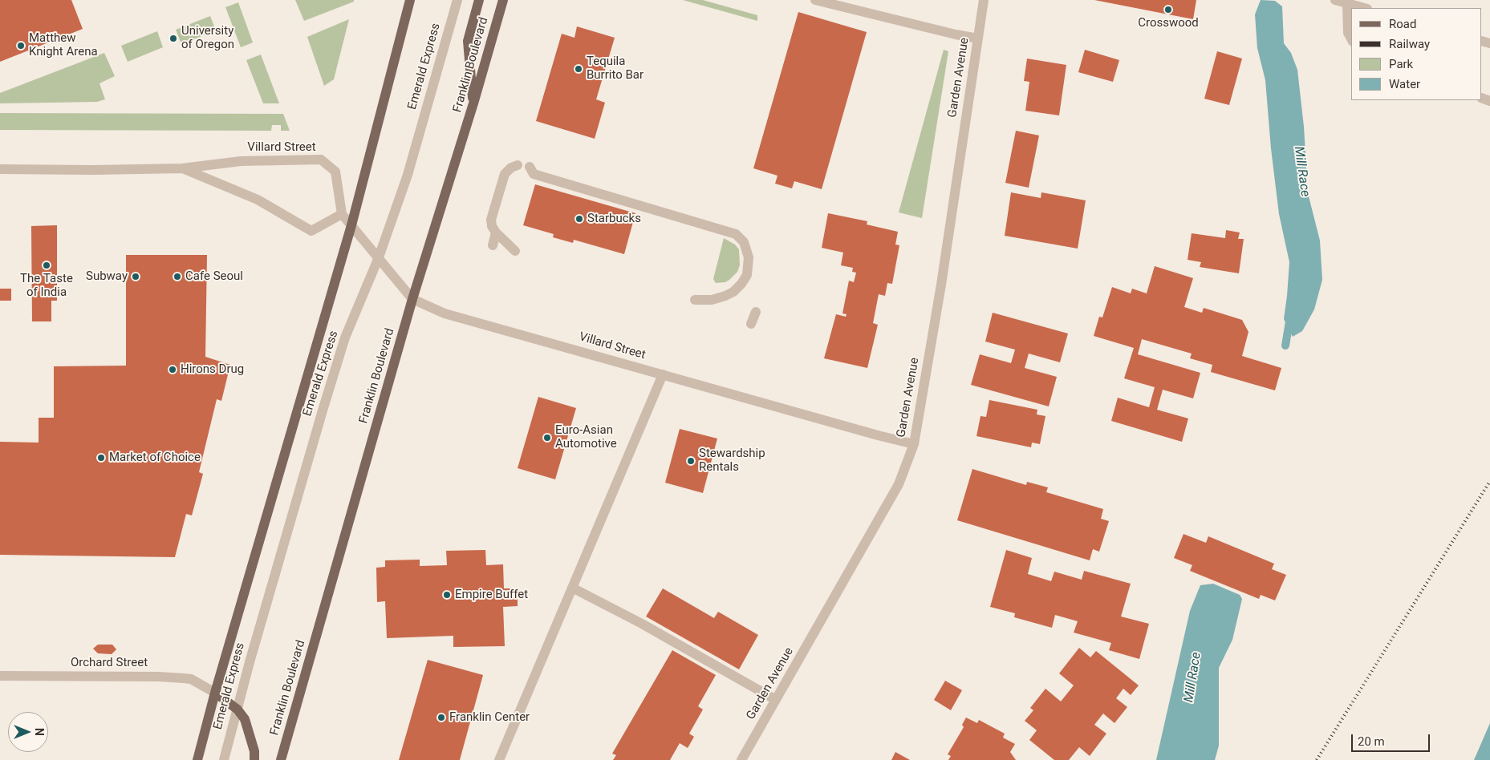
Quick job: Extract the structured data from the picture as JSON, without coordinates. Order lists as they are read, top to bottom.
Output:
{
  "streets": {
    "main road": ["Franklin Boulevard"],
    "street": [
      "Emerald Express",
      "Garden Avenue",
      "Villard Street",
      "Orchard Street"
    ]
  },
  "crossings": [
    ["Franklin Boulevard", "Villard Street"],
    ["Emerald Express", "Villard Street"],
    ["Garden Avenue", "Villard Street"]
  ],
  "water": ["Mill Race"],
  "places": [
    "Crosswood",
    "University of Oregon",
    "Matthew Knight Arena",
    "Tequila Burrito Bar",
    "Starbucks",
    "The Taste of India",
    "Subway",
    "Cafe Seoul",
    "Hirons Drug",
    "Euro-Asian Automotive",
    "Market of Choice",
    "Stewardship Rentals",
    "Empire Buffet",
    "Franklin Center"
  ],
  "legend": [
    "Road",
    "Railway",
    "Park",
    "Water"
  ],
  "scale_bar": "20 m",
  "north": "right"
}
